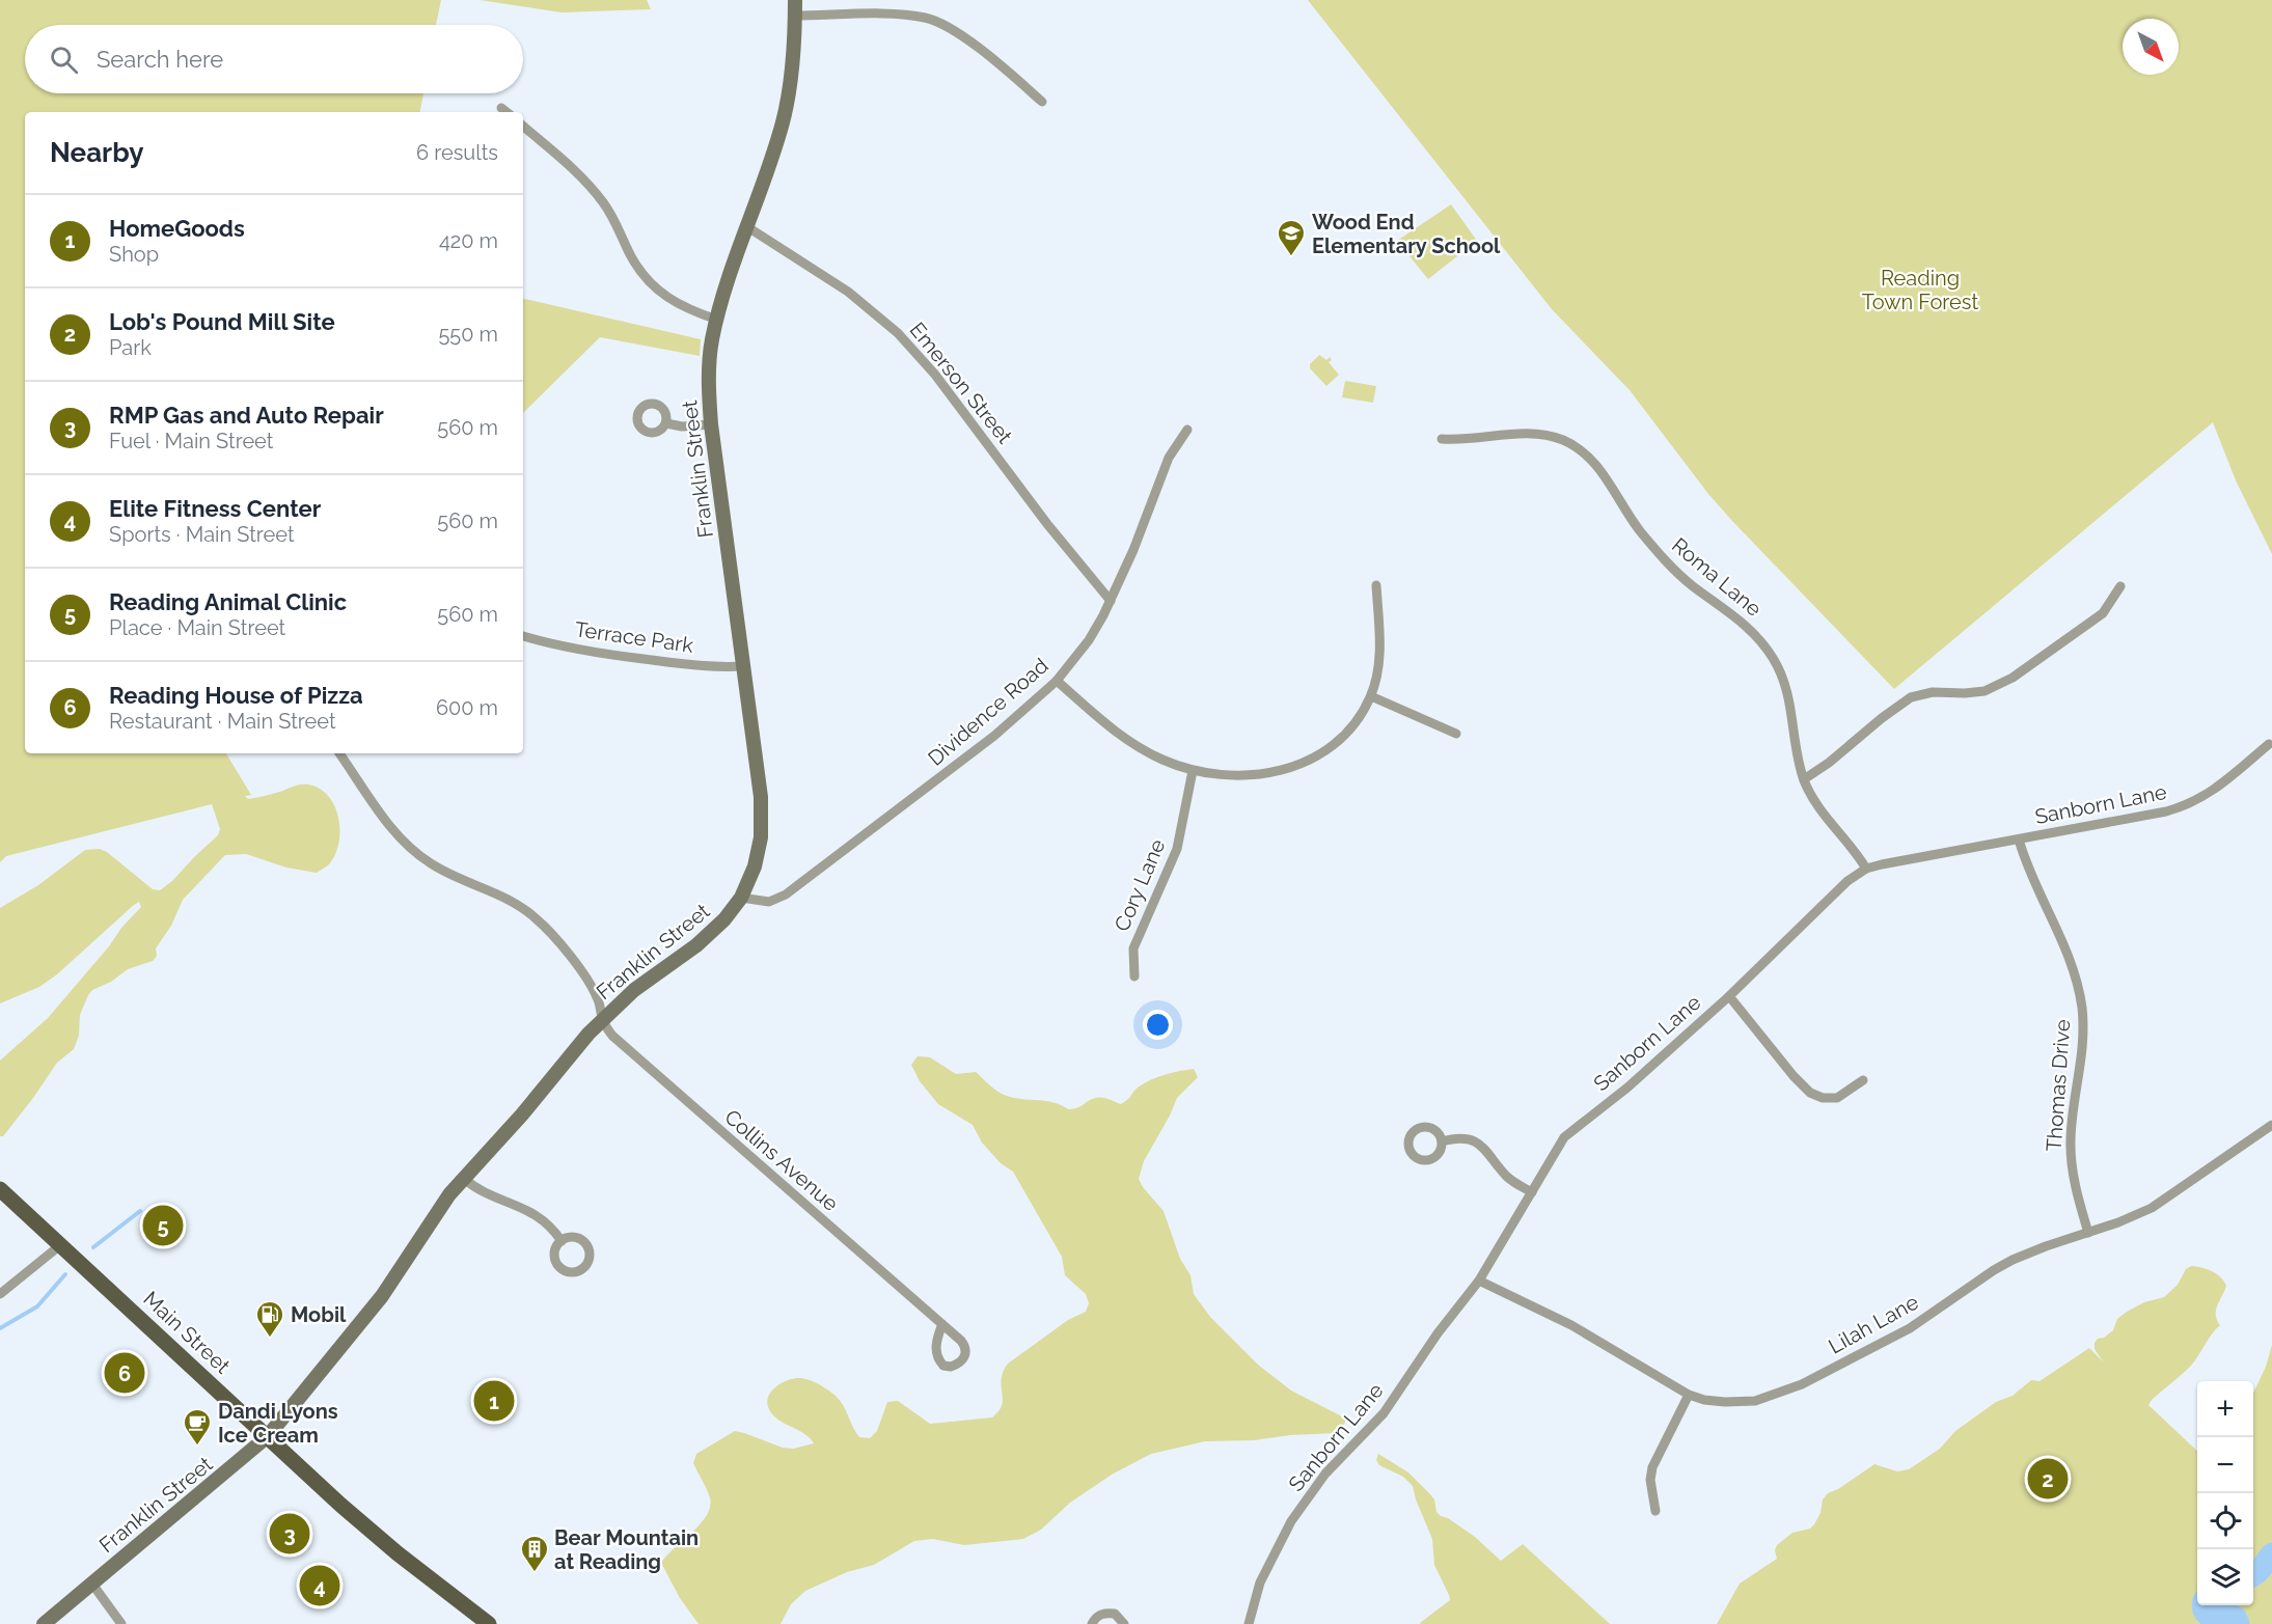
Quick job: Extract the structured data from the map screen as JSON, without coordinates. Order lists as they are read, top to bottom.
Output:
{
  "streets": {
    "main road": ["Franklin Street", "Main Street"],
    "street": [
      "Emerson Street",
      "Roma Lane",
      "Terrace Park",
      "Dividence Road",
      "Sanborn Lane",
      "Cory Lane",
      "Thomas Drive",
      "Collins Avenue",
      "Lilah Lane"
    ]
  },
  "crossings": [
    ["Emerson Street", "Franklin Street"],
    ["Emerson Street", "Dividence Road"],
    ["Franklin Street", "Terrace Park"],
    ["Franklin Street", "Dividence Road"],
    ["Franklin Street", "Collins Avenue"],
    ["Franklin Street", "Main Street"],
    ["Roma Lane", "Sanborn Lane"],
    ["Sanborn Lane", "Thomas Drive"],
    ["Sanborn Lane", "Lilah Lane"],
    ["Thomas Drive", "Lilah Lane"]
  ],
  "parks": ["Reading Town Forest"],
  "places": {
    "school or university": ["Wood End Elementary School"],
    "fuel station": ["Mobil"],
    "cafe": ["Dandi Lyons Ice Cream"],
    "building": ["Bear Mountain at Reading"]
  },
  "north": "bottom right",
  "page": {
    "search": "Search here",
    "heading": ["Nearby", "6 results"],
    "list": [
      {
        "mark": "1",
        "name": "HomeGoods",
        "note": "Shop",
        "value": "420 m"
      },
      {
        "mark": "2",
        "name": "Lob's Pound Mill Site",
        "note": "Park",
        "value": "550 m"
      },
      {
        "mark": "3",
        "name": "RMP Gas and Auto Repair",
        "note": "Fuel · Main Street",
        "value": "560 m"
      },
      {
        "mark": "4",
        "name": "Elite Fitness Center",
        "note": "Sports · Main Street",
        "value": "560 m"
      },
      {
        "mark": "5",
        "name": "Reading Animal Clinic",
        "note": "Place · Main Street",
        "value": "560 m"
      },
      {
        "mark": "6",
        "name": "Reading House of Pizza",
        "note": "Restaurant · Main Street",
        "value": "600 m"
      }
    ],
    "pins": [
      "5",
      "6",
      "1",
      "2",
      "3",
      "4"
    ],
    "map_buttons": ["+", "−"]
  }
}
